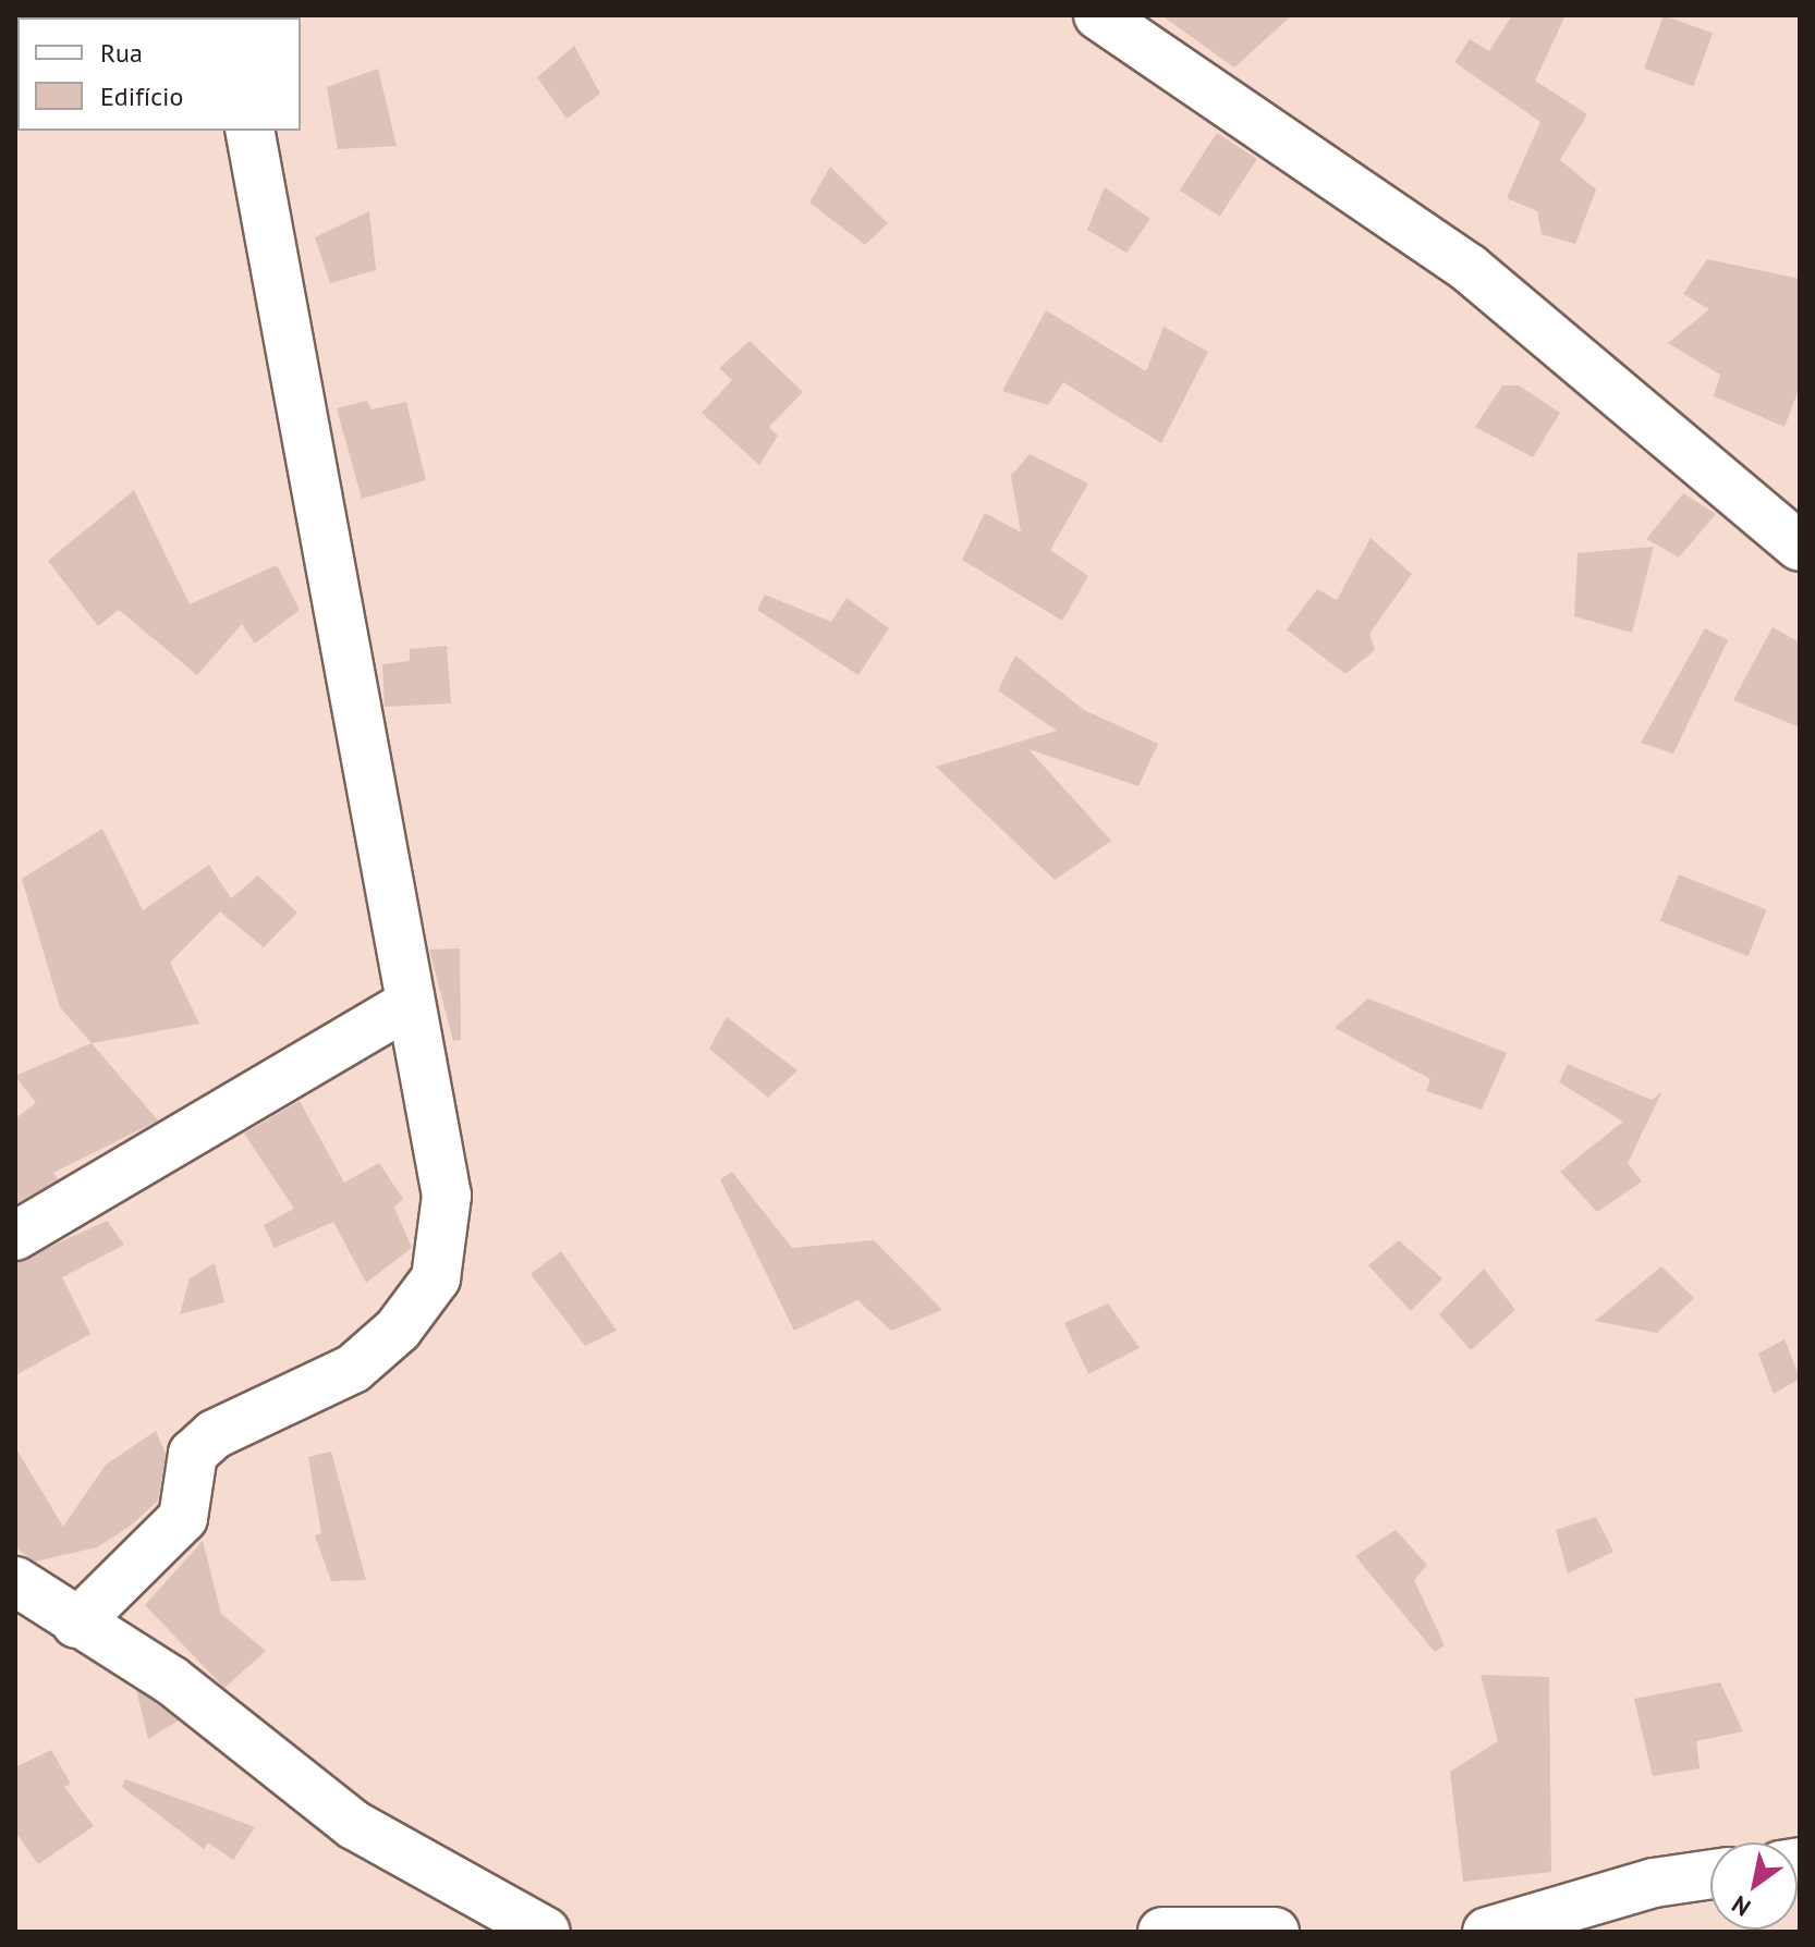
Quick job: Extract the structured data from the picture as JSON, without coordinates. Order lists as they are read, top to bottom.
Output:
{
  "legend": ["Rua", "Edifício"],
  "north": "bottom left"
}
